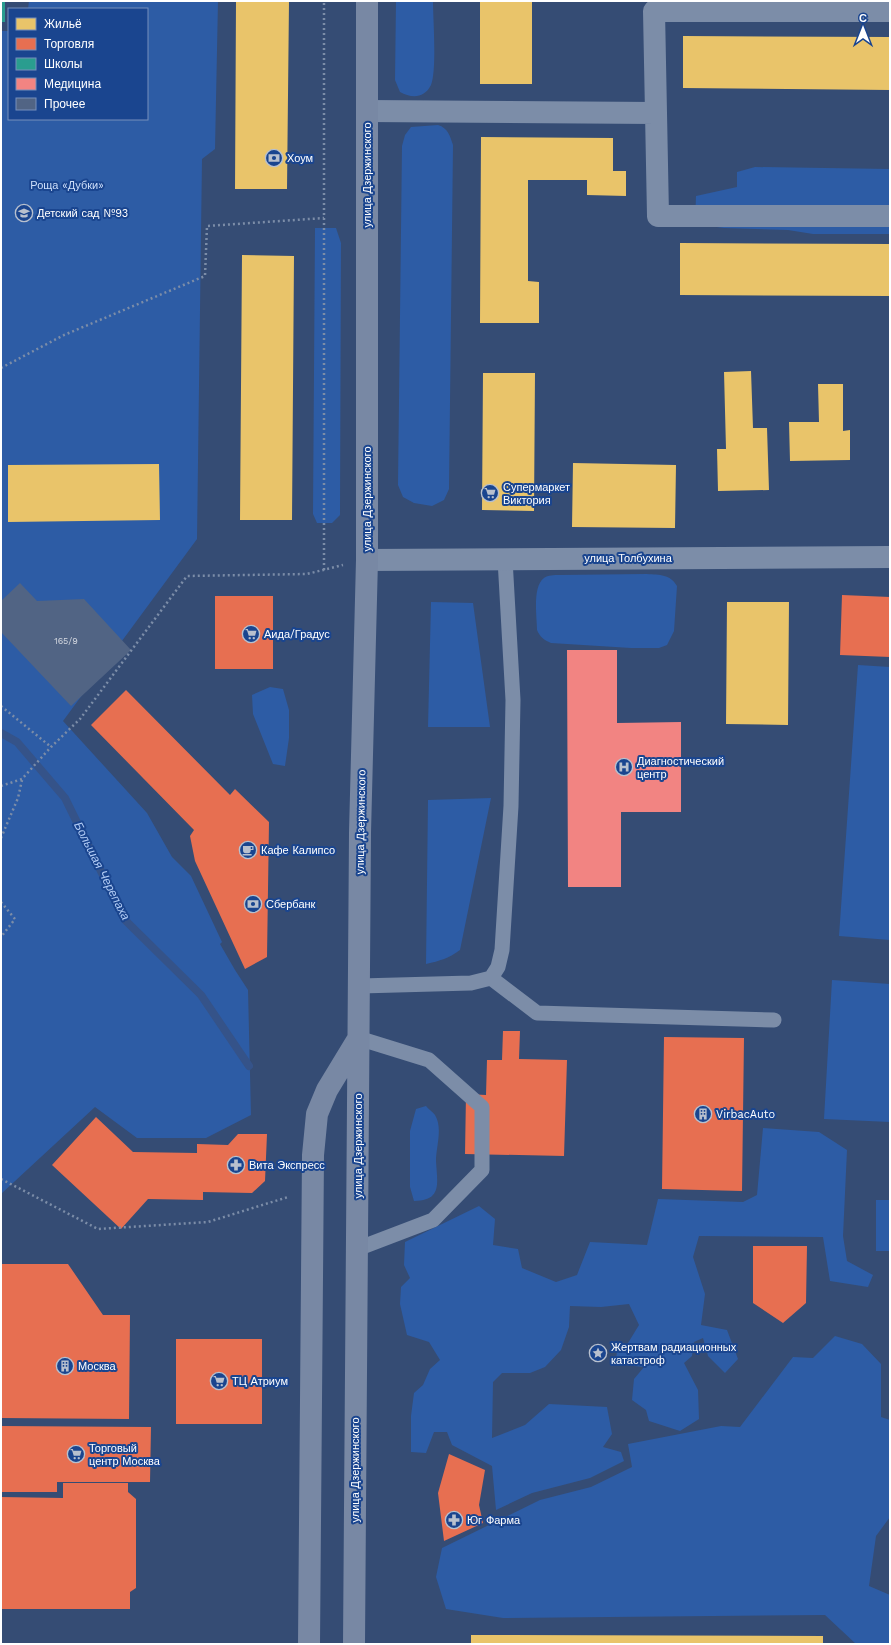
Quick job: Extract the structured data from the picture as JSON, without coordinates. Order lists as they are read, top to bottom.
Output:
{
  "streets": {
    "main road": ["улица Дзержинского"],
    "street": ["улица Толбухина"]
  },
  "crossings": [
    ["улица Дзержинского", "улица Толбухина"]
  ],
  "water": ["Большая Черепаха"],
  "parks": ["Роща «Дубки»"],
  "places": {
    "bank": ["Хоум", "Сбербанк"],
    "school or university": ["Детский сад №93"],
    "supermarket": [
      "Супермаркет Виктория",
      "Аида/Градус",
      "ТЦ Атриум",
      "Торговый центр Москва"
    ],
    "hospital": ["Диагностический центр"],
    "cafe": ["Кафе Калипсо"],
    "building": ["VirbacAuto", "Москва"],
    "pharmacy": ["Вита Экспресс", "Юг Фарма"],
    "place": ["Жертвам радиационных катастроф"]
  },
  "house_numbers": ["165/9"],
  "legend": [
    "Жильё",
    "Торговля",
    "Школы",
    "Медицина",
    "Прочее"
  ],
  "north": "top"
}
